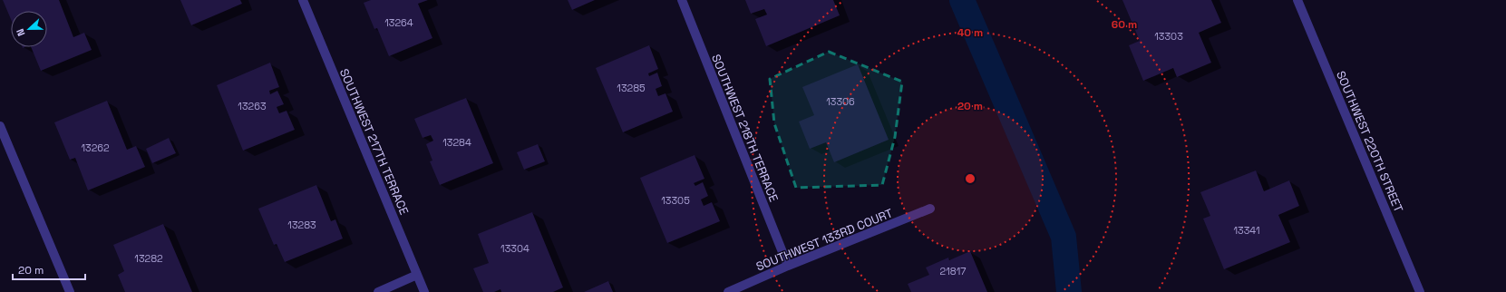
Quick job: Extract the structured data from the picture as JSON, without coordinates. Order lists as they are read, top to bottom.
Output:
{
  "streets": {
    "street": [
      "SOUTHWEST 218TH TERRACE",
      "SOUTHWEST 217TH TERRACE",
      "SOUTHWEST 220TH STREET",
      "SOUTHWEST 133RD COURT"
    ]
  },
  "crossings": [
    ["SOUTHWEST 218TH TERRACE", "SOUTHWEST 133RD COURT"]
  ],
  "house_numbers": [
    "13264",
    "13303",
    "13285",
    "13306",
    "13263",
    "13284",
    "13262",
    "13305",
    "13283",
    "13341",
    "13304",
    "13282",
    "21817"
  ],
  "scale_bar": "20 m",
  "north": "left",
  "rings": ["60 m", "40 m", "20 m"]
}
